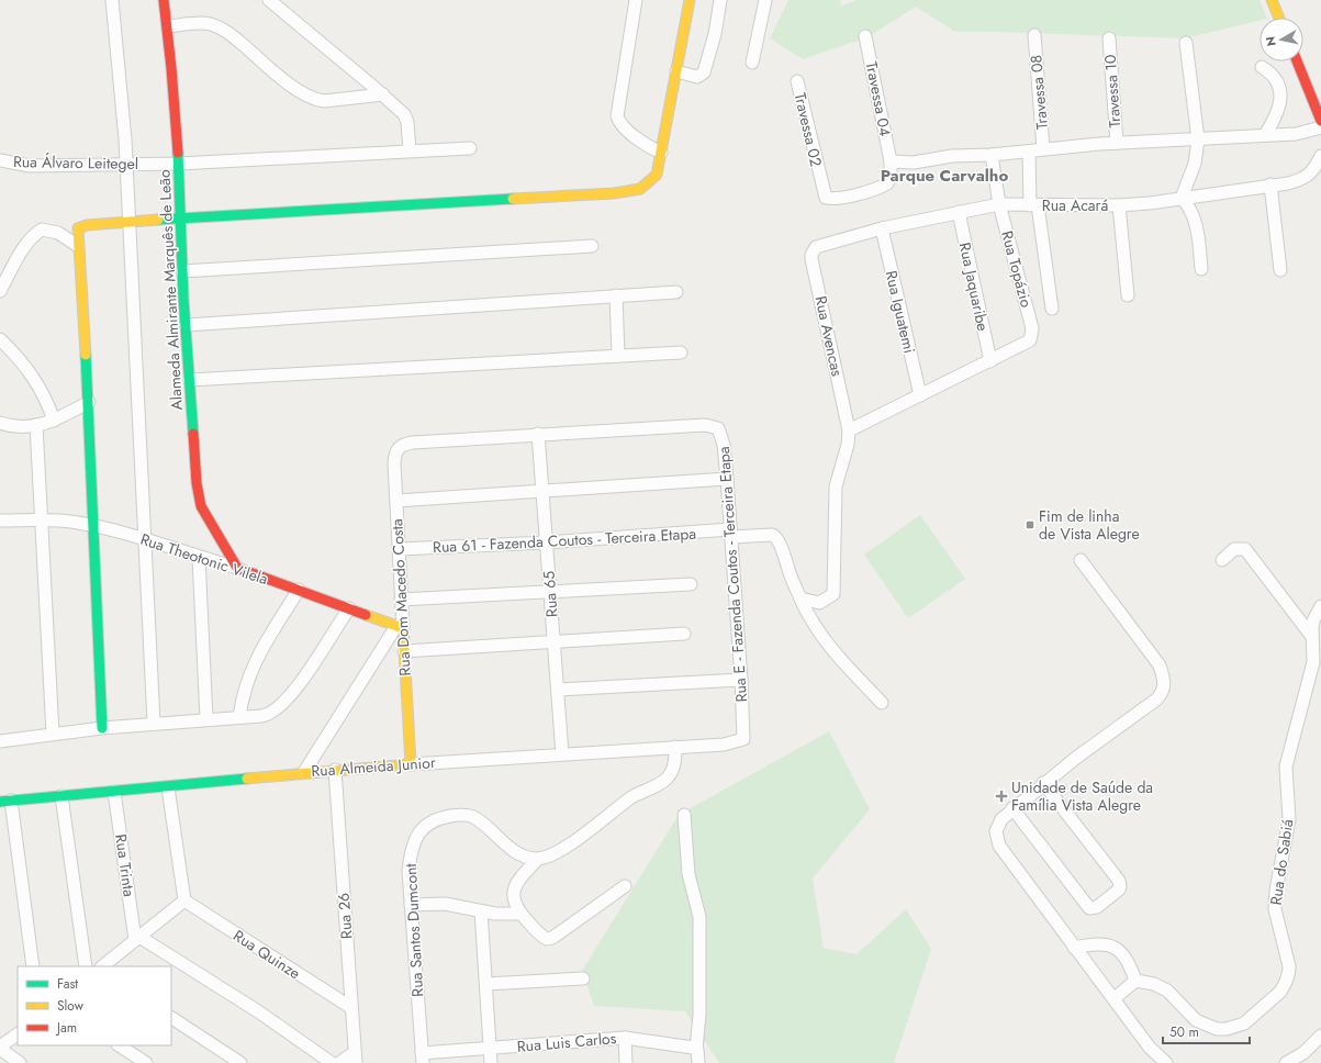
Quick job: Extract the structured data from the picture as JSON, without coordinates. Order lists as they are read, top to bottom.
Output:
{
  "streets": {
    "street": [
      "Travessa 10",
      "Travessa 08",
      "Travessa 04",
      "Travessa 02",
      "Rua Álvaro Leitegel",
      "Rua Acará",
      "Rua Topázio",
      "Rua Jaquaribe",
      "Alameda Almirante Marquês de Leão",
      "Rua Iguatemi",
      "Rua Avencas",
      "Rua 61 - Fazenda Coutos - Terceira Etapa",
      "Rua Theotonic Vilela",
      "Rua E - Fazenda Coutos - Terceira Etapa",
      "Rua 65",
      "Rua Dom Macedo Costa",
      "Rua Almeida Junior",
      "Rua do Sabiá",
      "Rua Trinta",
      "Rua 26",
      "Rua Santos Dumcont",
      "Rua Quinze",
      "Rua Luis Carlos"
    ]
  },
  "crossings": [
    ["Travessa 04", "Travessa 02"],
    ["Rua Álvaro Leitegel", "Alameda Almirante Marquês de Leão"],
    ["Rua Acará", "Rua Topázio"],
    ["Rua Acará", "Rua Jaquaribe"],
    ["Rua Acará", "Rua Iguatemi"],
    ["Rua Acará", "Rua Avencas"],
    ["Rua Topázio", "Rua Jaquaribe"],
    ["Alameda Almirante Marquês de Leão", "Rua Theotonic Vilela"],
    ["Rua 61 - Fazenda Coutos - Terceira Etapa", "Rua E - Fazenda Coutos - Terceira Etapa"],
    ["Rua 61 - Fazenda Coutos - Terceira Etapa", "Rua 65"],
    ["Rua 61 - Fazenda Coutos - Terceira Etapa", "Rua Dom Macedo Costa"],
    ["Rua Theotonic Vilela", "Rua Dom Macedo Costa"],
    ["Rua E - Fazenda Coutos - Terceira Etapa", "Rua 65"],
    ["Rua E - Fazenda Coutos - Terceira Etapa", "Rua Dom Macedo Costa"],
    ["Rua E - Fazenda Coutos - Terceira Etapa", "Rua Almeida Junior"],
    ["Rua 65", "Rua Almeida Junior"],
    ["Rua Dom Macedo Costa", "Rua Almeida Junior"],
    ["Rua Almeida Junior", "Rua Trinta"],
    ["Rua Almeida Junior", "Rua 26"],
    ["Rua 26", "Rua Quinze"],
    ["Rua Santos Dumcont", "Rua Luis Carlos"]
  ],
  "districts": ["Parque Carvalho"],
  "places": {
    "transit": ["Fim de linha de Vista Alegre"],
    "health": ["Unidade de Saúde da Família Vista Alegre"]
  },
  "legend": ["Fast", "Slow", "Jam"],
  "scale_bar": "50 m",
  "north": "left"
}
